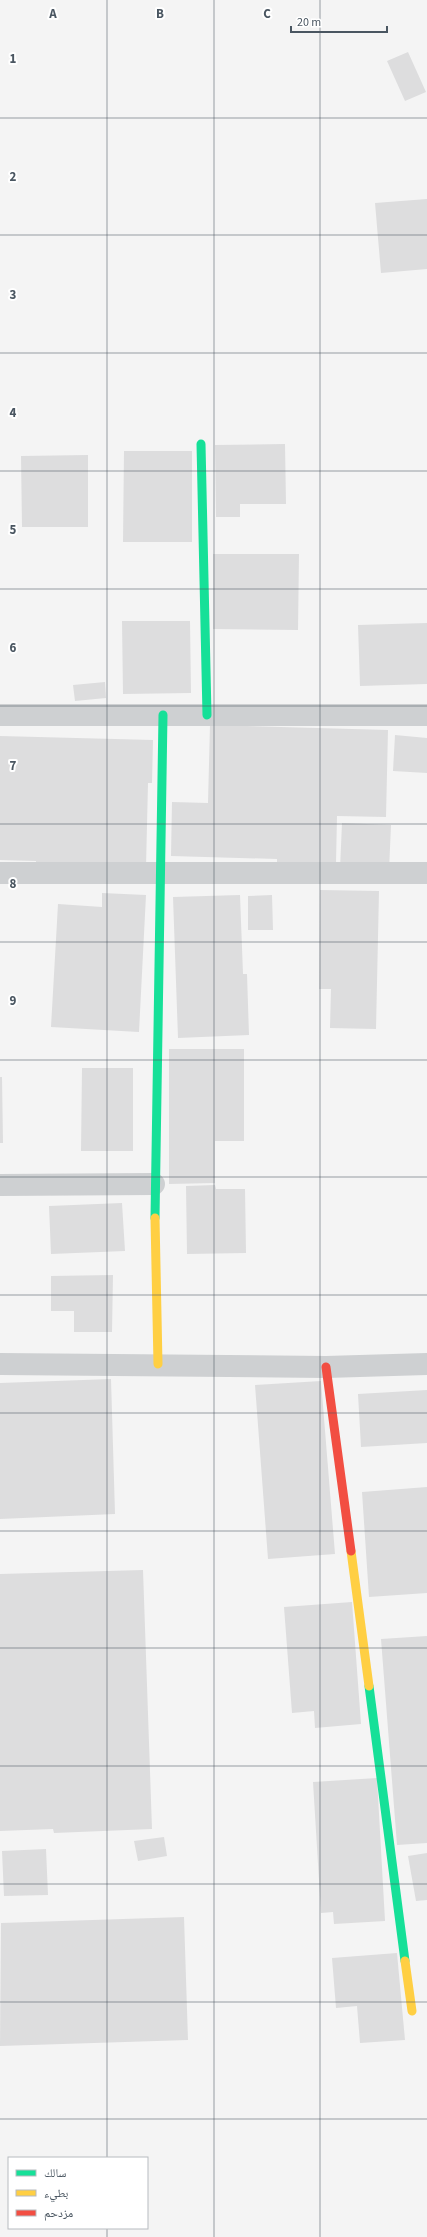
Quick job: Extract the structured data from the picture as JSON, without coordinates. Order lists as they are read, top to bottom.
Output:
{
  "legend": ["سالك", "بطيء", "مزدحم"],
  "scale_bar": "20 m",
  "grid": {
    "columns": ["A", "B", "C"],
    "rows": [
      "1",
      "2",
      "3",
      "4",
      "5",
      "6",
      "7",
      "8",
      "9"
    ]
  }
}
